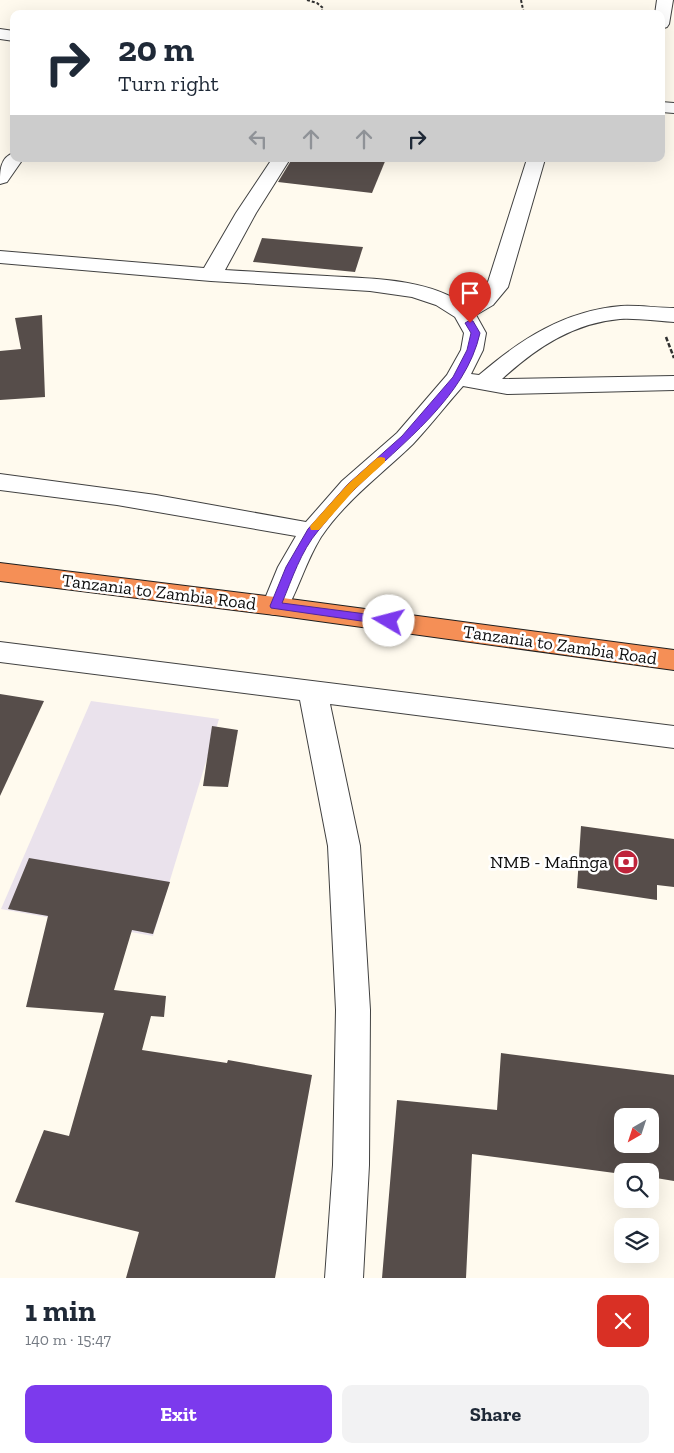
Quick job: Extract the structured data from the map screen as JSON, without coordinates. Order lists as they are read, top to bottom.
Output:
{
  "streets": {
    "highway": ["Tanzania to Zambia Road"]
  },
  "places": {
    "bank": ["NMB - Mafinga"]
  },
  "north": "bottom left",
  "page": {
    "turn": ["20 m", "Turn right"],
    "heading": ["1 min", "140 m · 15:47"],
    "buttons": ["Exit", "Share"]
  }
}
